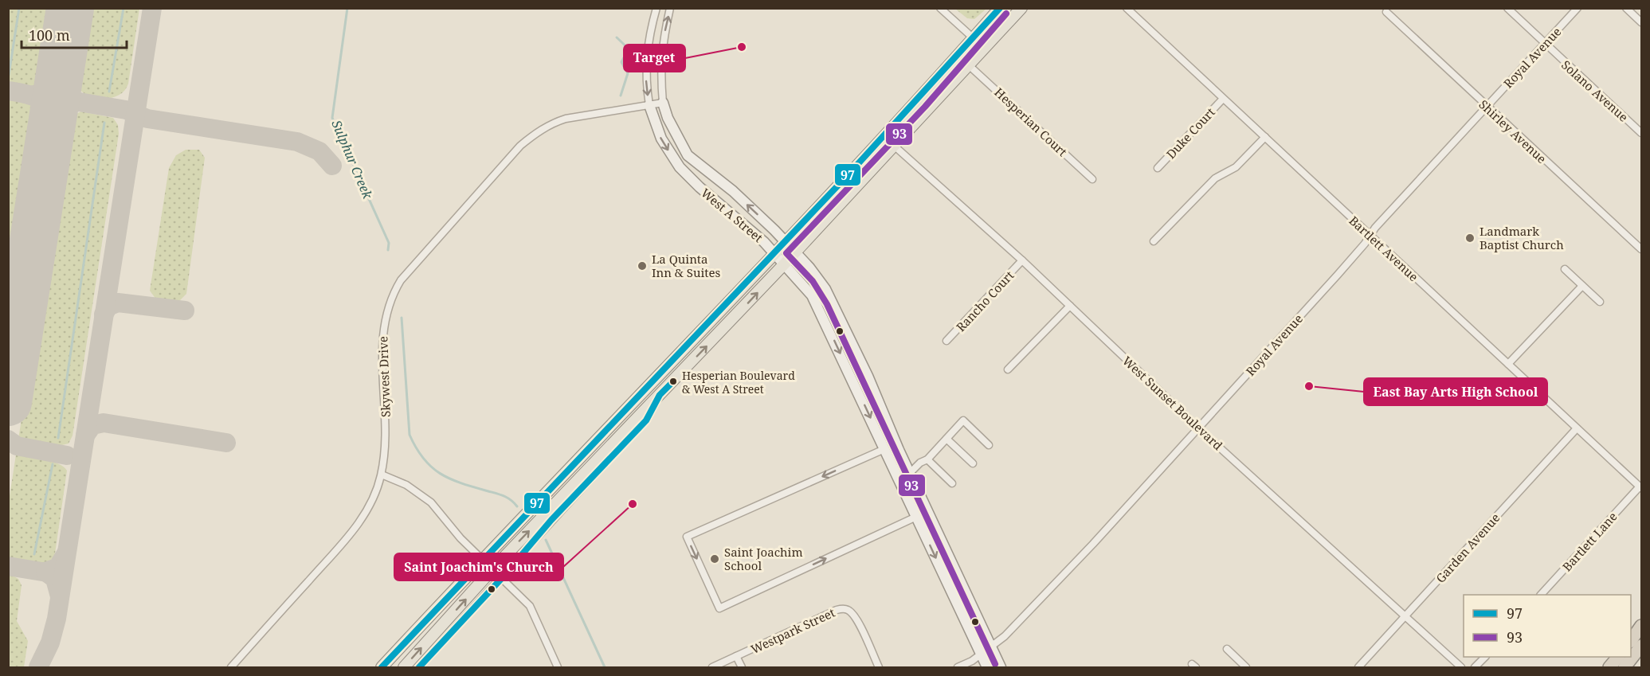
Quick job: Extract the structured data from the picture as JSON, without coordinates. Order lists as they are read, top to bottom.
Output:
{
  "streets": {
    "main road": ["West A Street"],
    "street": [
      "Royal Avenue",
      "Solano Avenue",
      "Hesperian Court",
      "Shirley Avenue",
      "Duke Court",
      "Bartlett Avenue",
      "Rancho Court",
      "Skywest Drive",
      "West Sunset Boulevard",
      "Bartlett Lane",
      "Garden Avenue",
      "Westpark Street"
    ]
  },
  "crossings": [
    ["Royal Avenue", "Solano Avenue"],
    ["Royal Avenue", "Shirley Avenue"],
    ["Royal Avenue", "West A Street"],
    ["Royal Avenue", "Bartlett Avenue"],
    ["Royal Avenue", "West Sunset Boulevard"],
    ["Duke Court", "Bartlett Avenue"],
    ["West A Street", "Skywest Drive"],
    ["Bartlett Avenue", "Bartlett Lane"],
    ["Bartlett Avenue", "Garden Avenue"],
    ["Rancho Court", "West Sunset Boulevard"],
    ["West Sunset Boulevard", "Garden Avenue"]
  ],
  "water": ["Sulphur Creek"],
  "places": [
    "Target",
    "Landmark Baptist Church",
    "La Quinta Inn & Suites",
    "Hesperian Boulevard & West A Street",
    "East Bay Arts High School",
    "Saint Joachim's Church",
    "Saint Joachim School"
  ],
  "lines": ["transit line 97", "transit line 93"],
  "legend": ["97", "93"],
  "scale_bar": "100 m"
}
